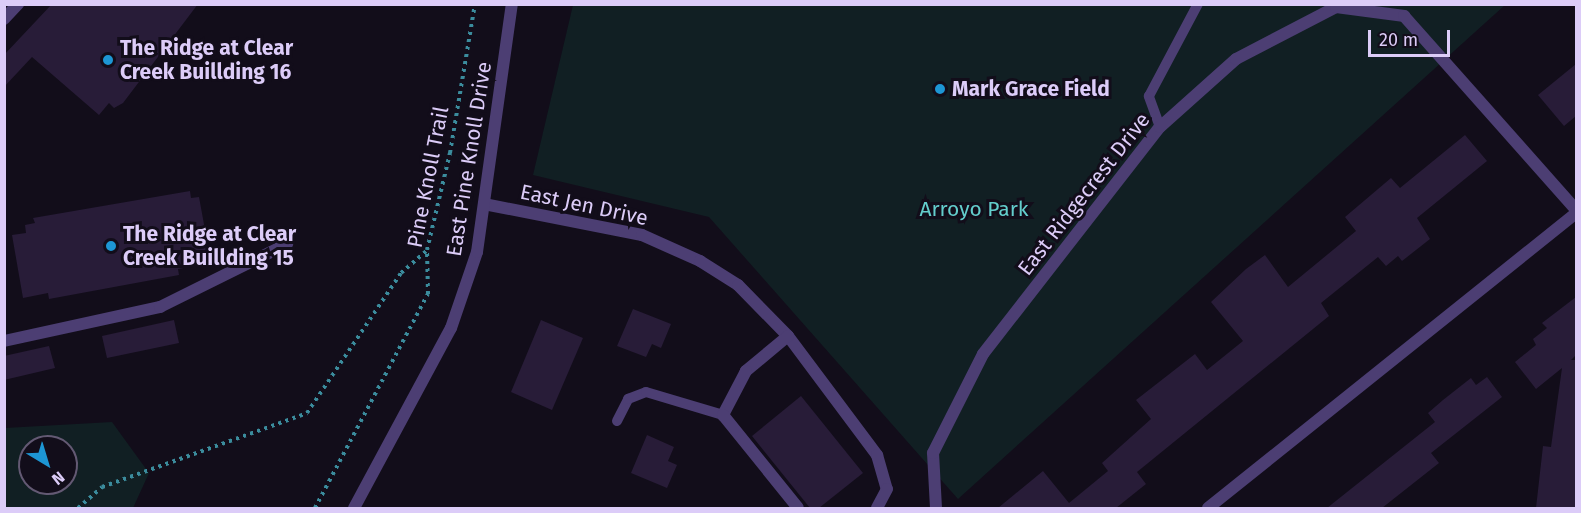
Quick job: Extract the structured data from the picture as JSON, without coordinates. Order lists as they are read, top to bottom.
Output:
{
  "streets": {
    "street": ["East Pine Knoll Drive", "East Ridgecrest Drive", "East Jen Drive"],
    "path": ["Pine Knoll Trail"]
  },
  "crossings": [
    ["East Pine Knoll Drive", "East Jen Drive"]
  ],
  "parks": ["Arroyo Park"],
  "places": ["The Ridge at Clear Creek Buillding 16", "Mark Grace Field", "The Ridge at Clear Creek Buillding 15"],
  "scale_bar": "20 m",
  "north": "bottom right"
}
